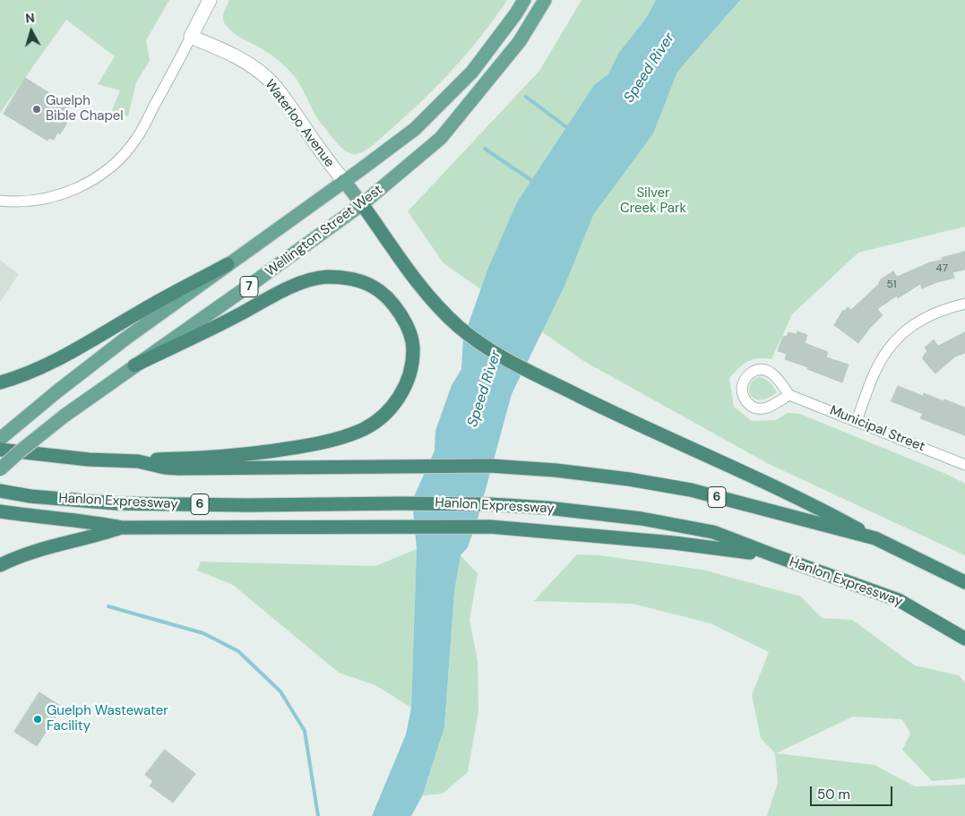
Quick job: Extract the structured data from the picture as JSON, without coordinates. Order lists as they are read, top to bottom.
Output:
{
  "streets": {
    "highway": ["6", "Hanlon Expressway"],
    "main road": ["Waterloo Avenue", "Wellington Street West", "7"],
    "street": ["Municipal Street"]
  },
  "crossings": [
    ["Waterloo Avenue", "Wellington Street West"]
  ],
  "water": ["Speed River"],
  "parks": ["Silver Creek Park"],
  "places": ["Guelph Bible Chapel", "Guelph Wastewater Facility"],
  "house_numbers": ["47", "51"],
  "scale_bar": "50 m",
  "north": "top"
}
